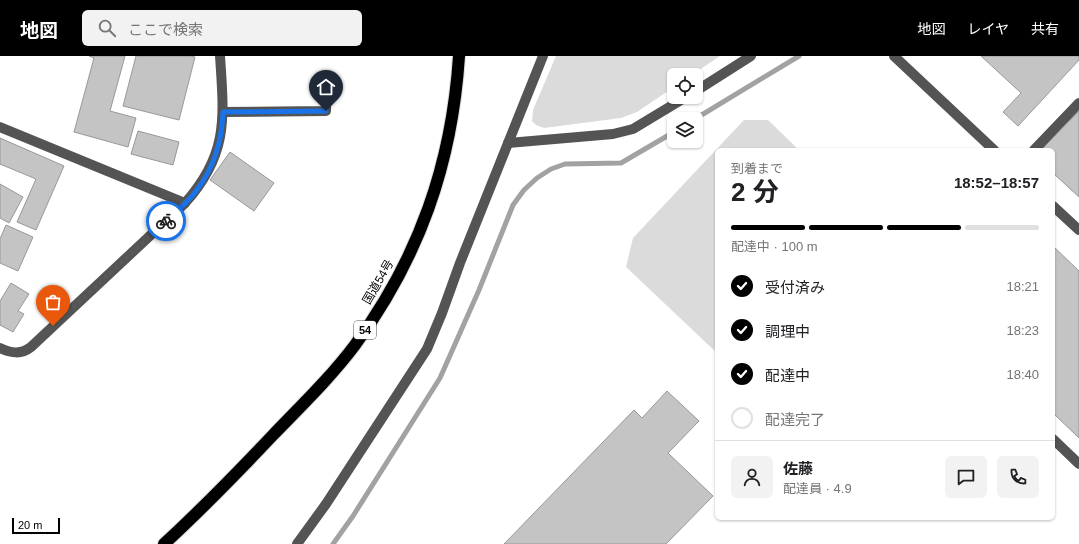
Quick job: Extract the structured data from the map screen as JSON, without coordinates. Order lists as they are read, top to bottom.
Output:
{
  "streets": {
    "highway": ["国道54号", "54"]
  },
  "scale_bar": "20 m",
  "page": {
    "header": "地図",
    "search": "ここで検索",
    "nav": ["地図", "レイヤ", "共有"],
    "heading": ["2 分", "到着まで", "18:52–18:57"],
    "panel": ["佐藤", "配達員 · 4.9"],
    "bar": "配達中 · 100 m",
    "list": [
      ["受付済み", "18:21"],
      ["調理中", "18:23"],
      ["配達中", "18:40"],
      "配達完了"
    ],
    "scale": "20 m"
  }
}
